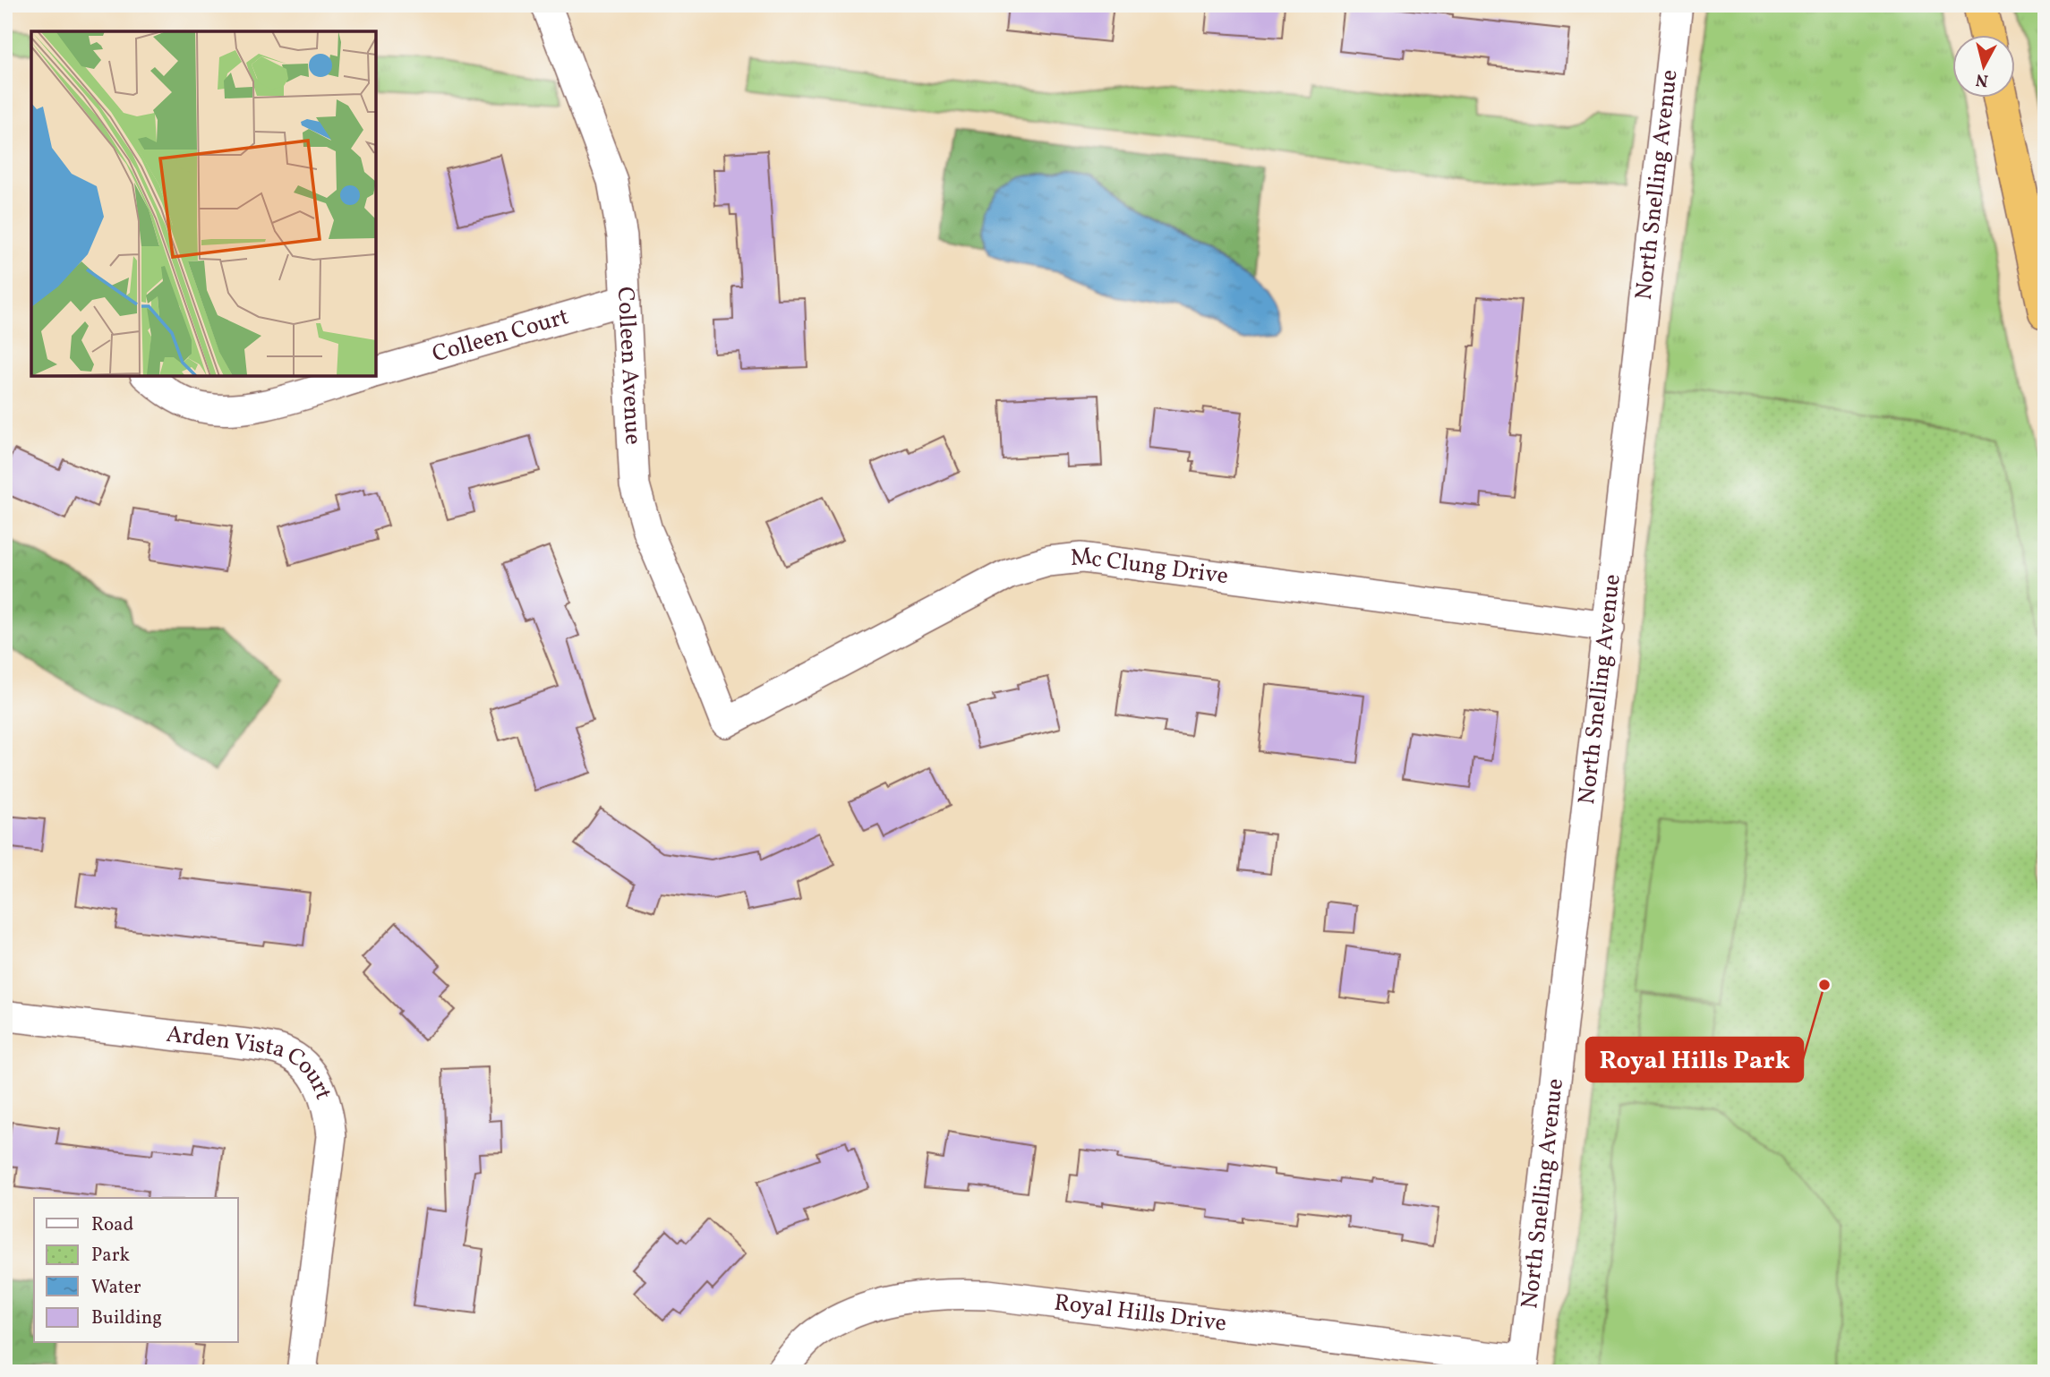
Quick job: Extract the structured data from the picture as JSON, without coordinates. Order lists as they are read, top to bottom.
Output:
{
  "streets": {
    "street": [
      "North Snelling Avenue",
      "Colleen Court",
      "Colleen Avenue",
      "Mc Clung Drive",
      "Arden Vista Court",
      "Royal Hills Drive"
    ]
  },
  "crossings": [
    ["North Snelling Avenue", "Mc Clung Drive"],
    ["North Snelling Avenue", "Royal Hills Drive"],
    ["Colleen Court", "Colleen Avenue"],
    ["Colleen Avenue", "Mc Clung Drive"]
  ],
  "places": ["Royal Hills Park"],
  "legend": [
    "Road",
    "Park",
    "Water",
    "Building"
  ],
  "north": "bottom"
}
